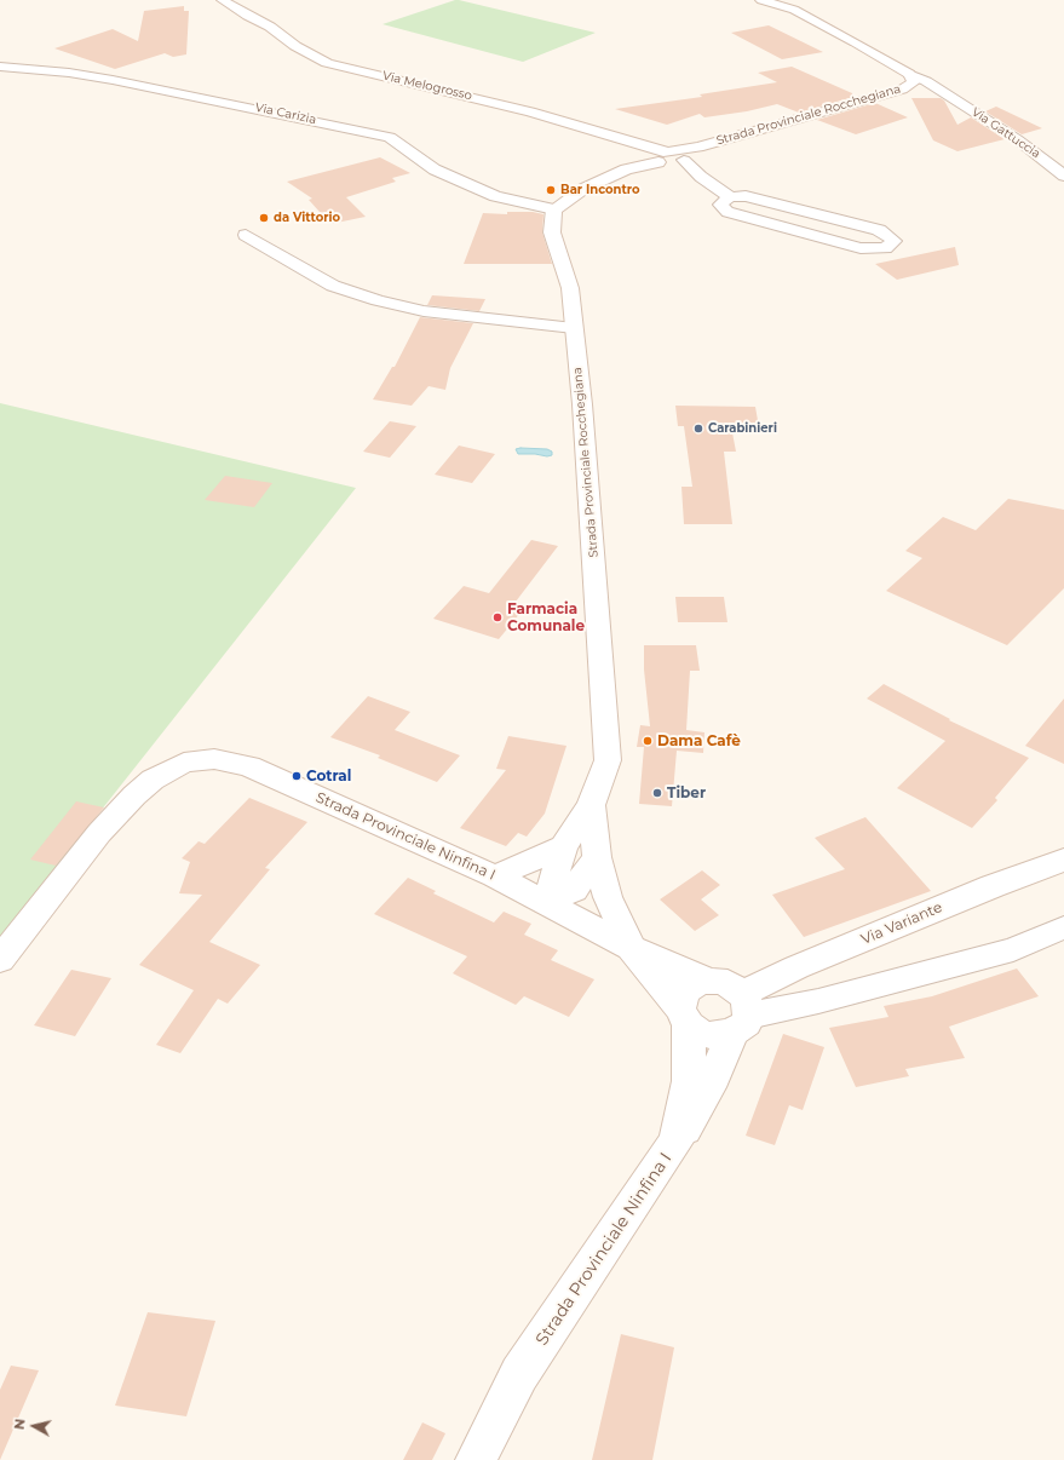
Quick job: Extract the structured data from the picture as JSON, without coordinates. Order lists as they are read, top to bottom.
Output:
{
  "streets": {
    "main road": [
      "Via Melogrosso",
      "Strada Provinciale Rocchegiana",
      "Strada Provinciale Ninfina I",
      "Via Variante"
    ],
    "street": ["Via Carizia", "Via Gattuccia"]
  },
  "crossings": [
    ["Via Melogrosso", "Strada Provinciale Rocchegiana"],
    ["Via Carizia", "Strada Provinciale Rocchegiana"],
    ["Strada Provinciale Rocchegiana", "Strada Provinciale Ninfina I"],
    ["Strada Provinciale Ninfina I", "Via Variante"]
  ],
  "places": [
    "Bar Incontro",
    "da Vittorio",
    "Carabinieri",
    "Farmacia Comunale",
    "Dama Cafè",
    "Cotral",
    "Tiber"
  ],
  "north": "left"
}
